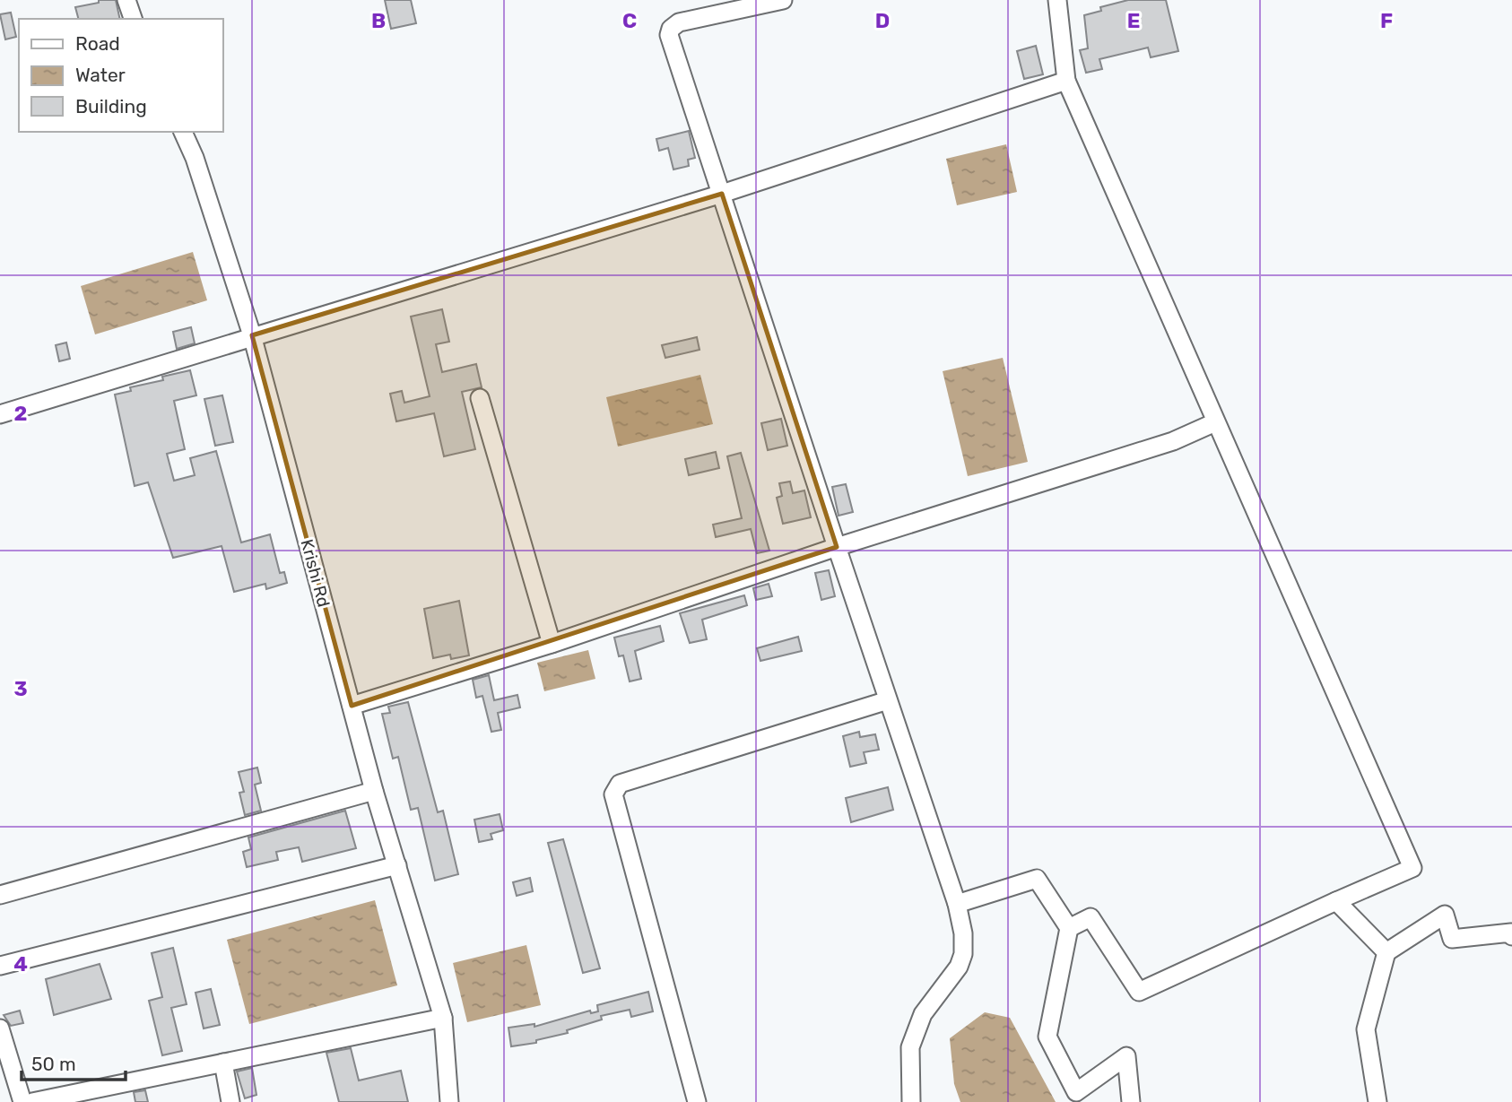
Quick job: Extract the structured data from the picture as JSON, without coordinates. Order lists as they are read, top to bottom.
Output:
{
  "streets": {
    "street": ["Krishi Rd"]
  },
  "legend": ["Road", "Water", "Building"],
  "scale_bar": "50 m",
  "grid": {
    "columns": [
      "B",
      "C",
      "D",
      "E",
      "F"
    ],
    "rows": ["2", "3", "4"]
  }
}
